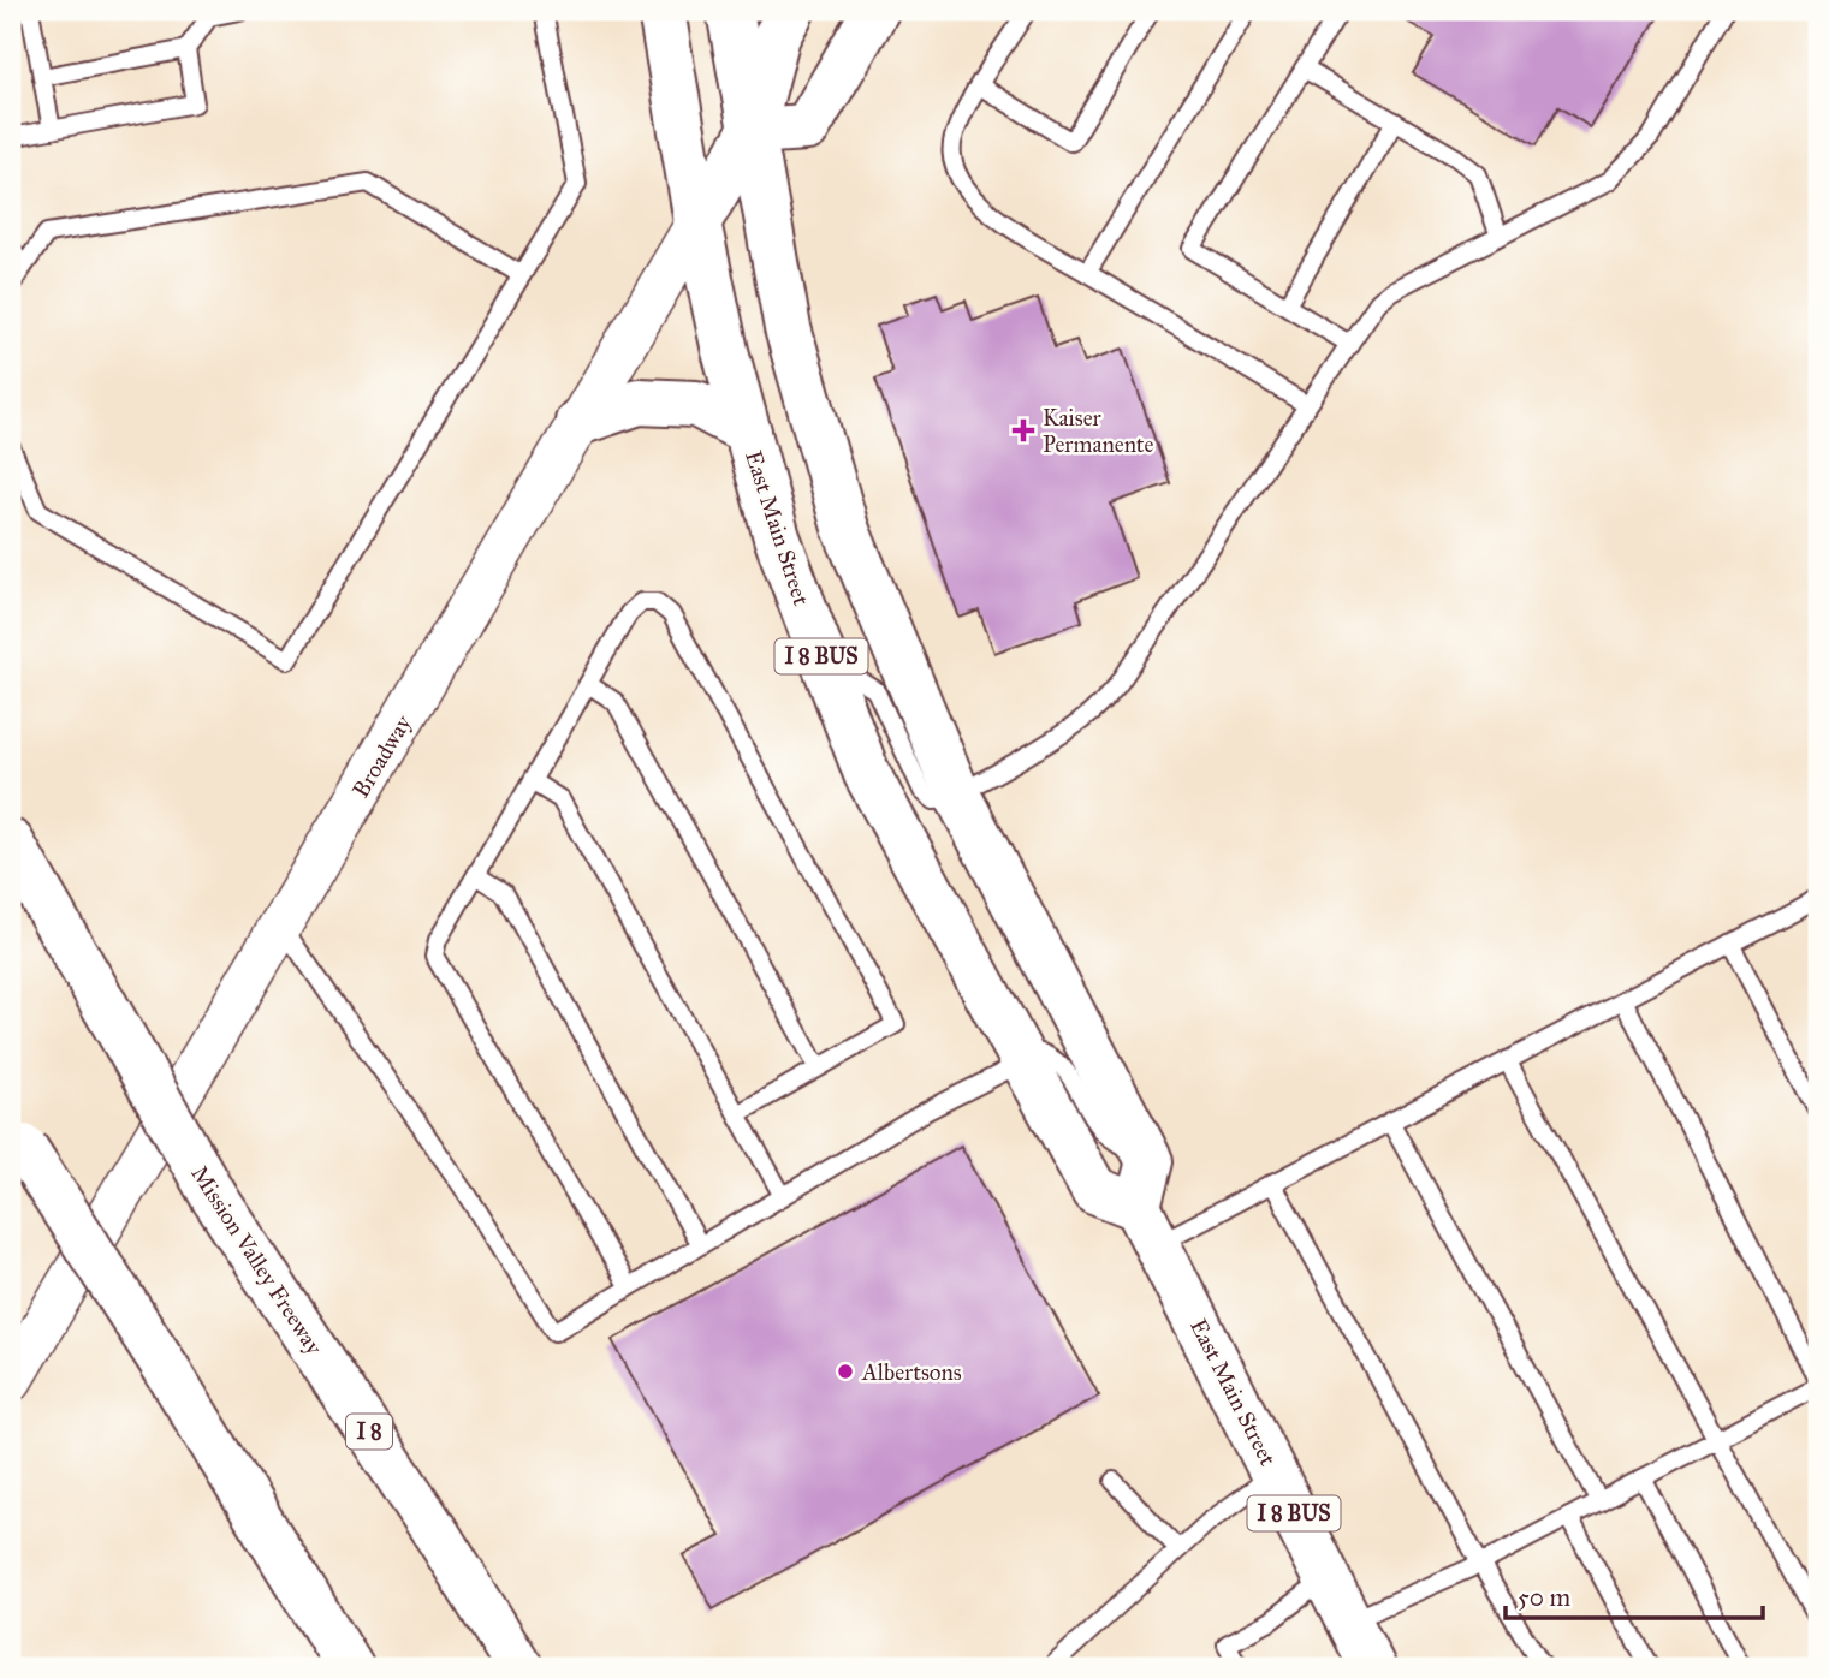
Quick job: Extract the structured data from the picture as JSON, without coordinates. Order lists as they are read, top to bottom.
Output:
{
  "streets": {
    "main road": [
      "East Main Street",
      "I 8 BUS",
      "Broadway",
      "Mission Valley Freeway",
      "I 8"
    ]
  },
  "crossings": [
    ["East Main Street", "I 8 BUS"],
    ["East Main Street", "Broadway"],
    ["I 8 BUS", "Broadway"]
  ],
  "places": {
    "health": ["Kaiser Permanente"],
    "other": ["Albertsons"]
  },
  "scale_bar": "50 m"
}
